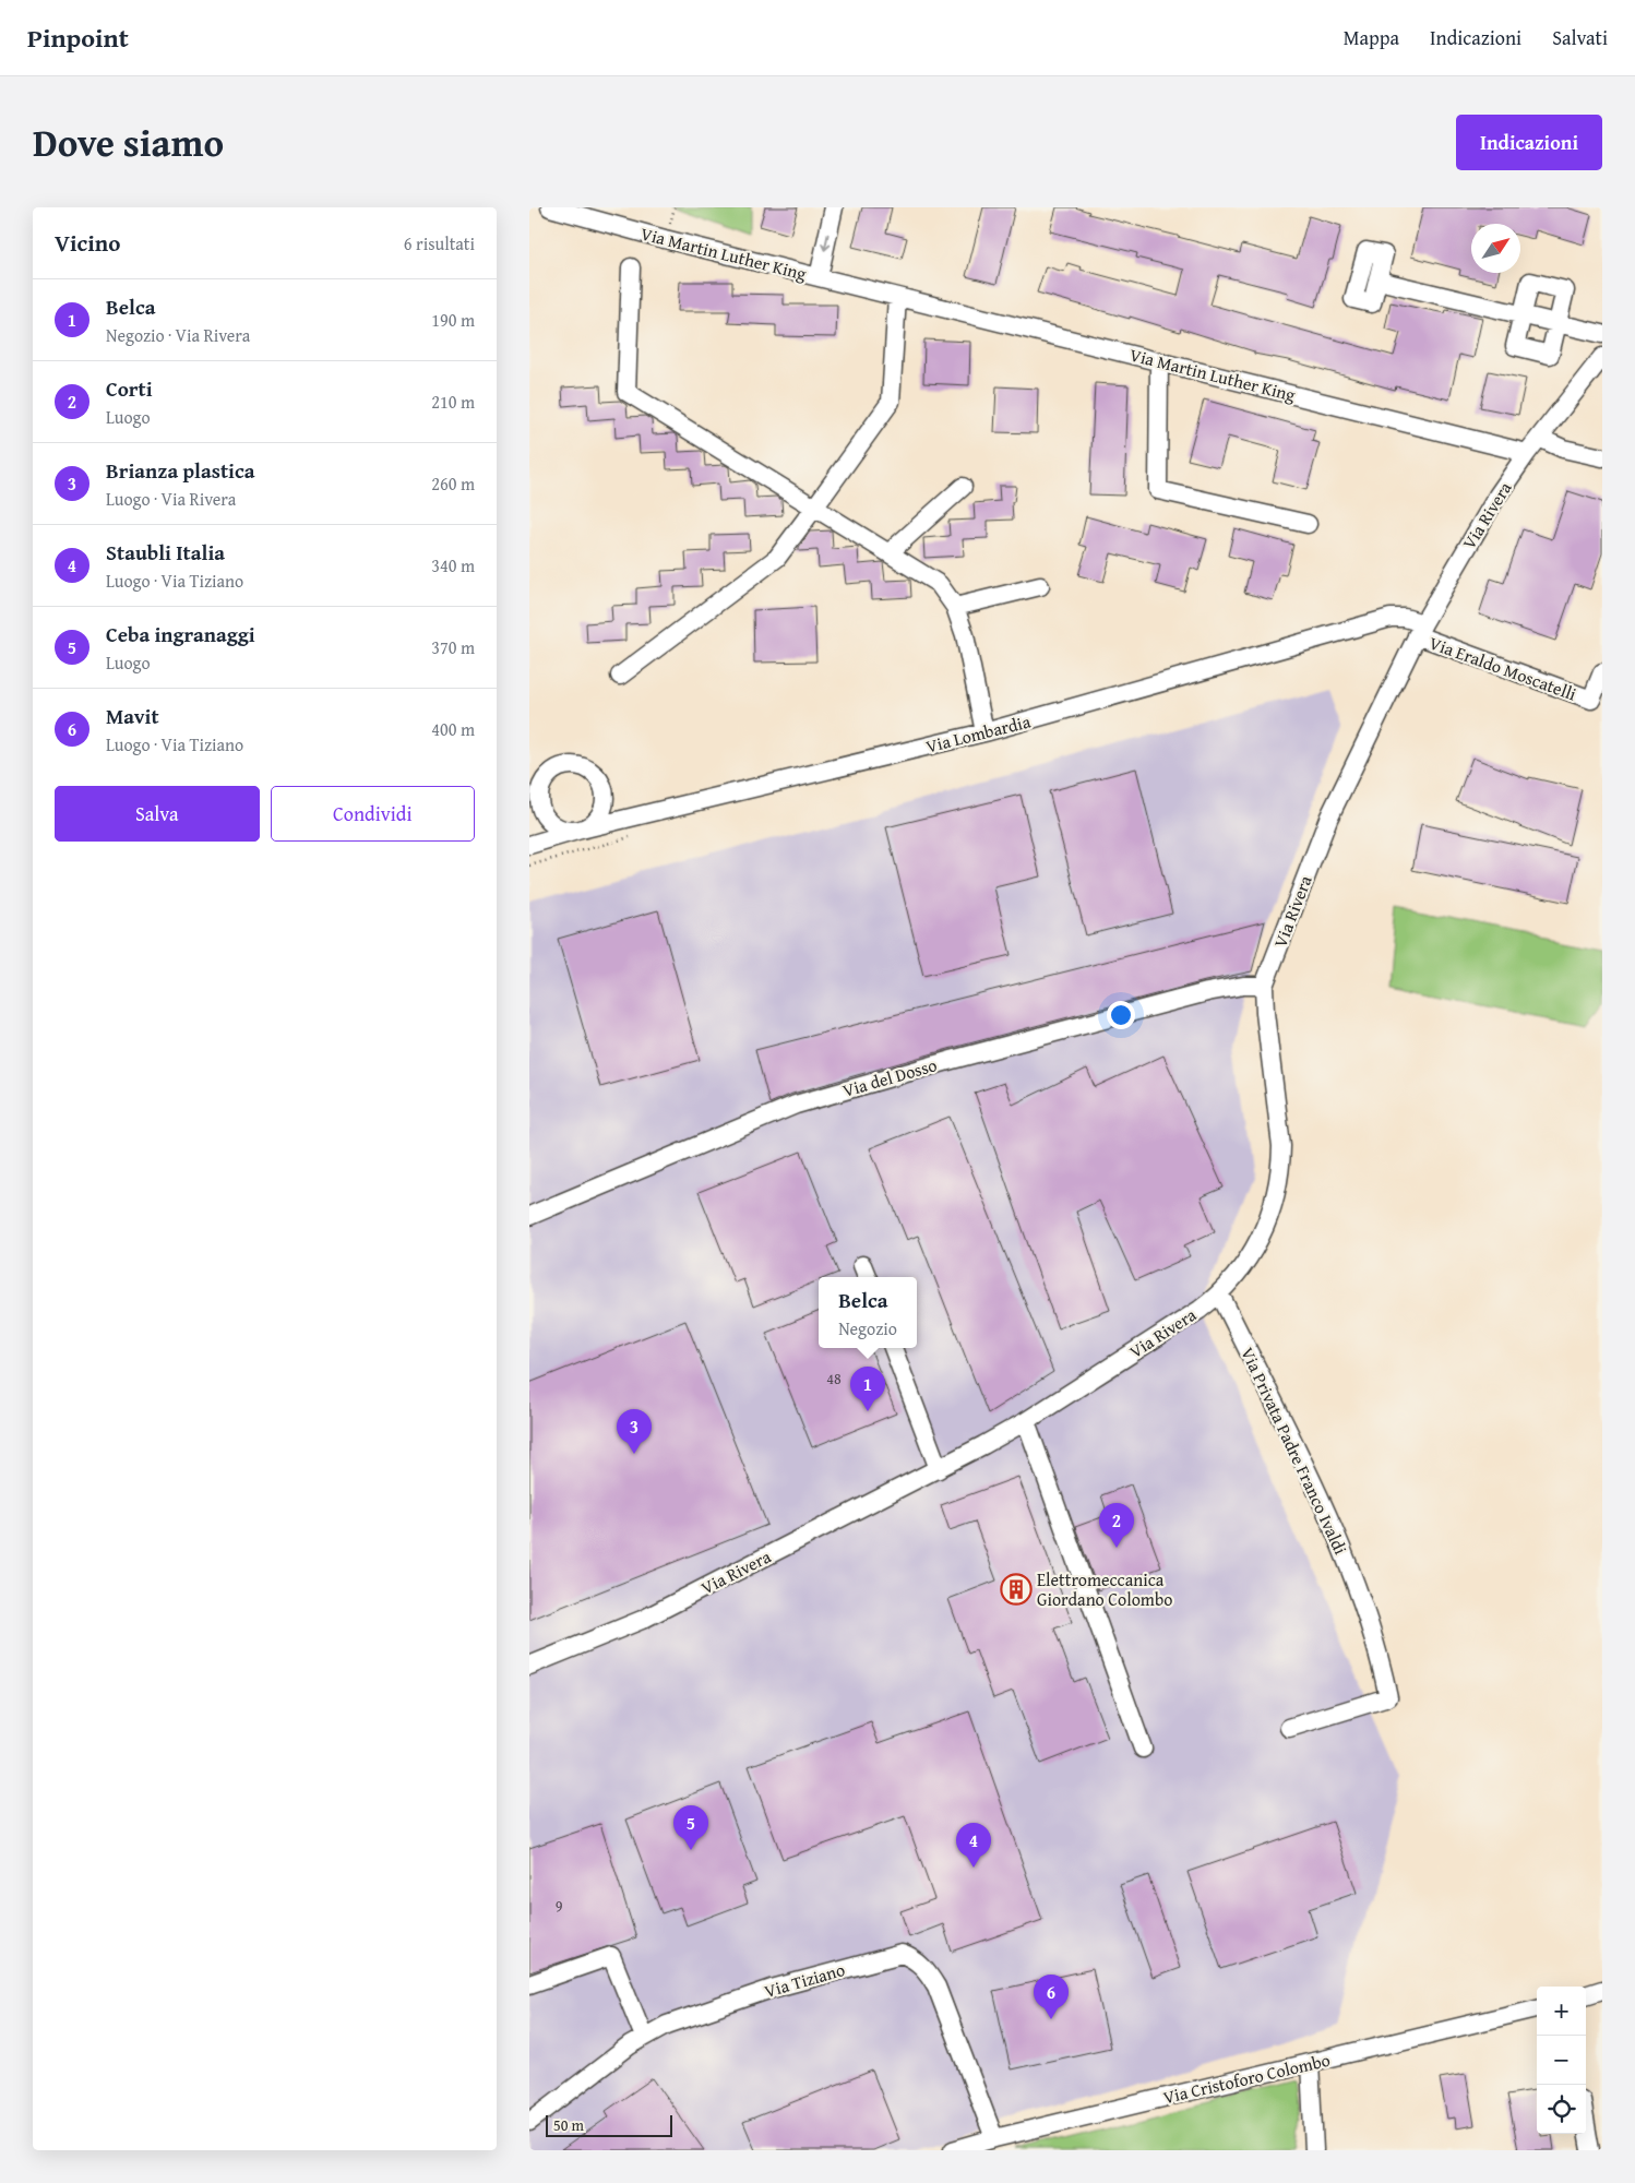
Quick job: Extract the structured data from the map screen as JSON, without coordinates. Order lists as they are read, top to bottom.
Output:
{
  "streets": {
    "street": [
      "Via Martin Luther King",
      "Via Rivera",
      "Via Eraldo Moscatelli",
      "Via Lombardia",
      "Via del Dosso",
      "Via Privata Padre Franco Ivaldi",
      "Via Tiziano",
      "Via Cristoforo Colombo"
    ]
  },
  "crossings": [
    ["Via Martin Luther King", "Via Rivera"],
    ["Via Martin Luther King", "Via Lombardia"],
    ["Via Rivera", "Via Eraldo Moscatelli"],
    ["Via Rivera", "Via Lombardia"],
    ["Via Rivera", "Via del Dosso"],
    ["Via Rivera", "Via Privata Padre Franco Ivaldi"],
    ["Via Eraldo Moscatelli", "Via Lombardia"],
    ["Via Tiziano", "Via Cristoforo Colombo"]
  ],
  "places": {
    "building": ["Elettromeccanica Giordano Colombo"]
  },
  "house_numbers": ["48", "9"],
  "scale_bar": "50 m",
  "north": "top right",
  "page": {
    "header": "Pinpoint",
    "nav": ["Mappa", "Indicazioni", "Salvati"],
    "title": "Dove siamo",
    "buttons": [
      "Indicazioni",
      ["Salva", "Condividi"]
    ],
    "heading": ["Vicino", "6 risultati"],
    "list": [
      {
        "mark": "1",
        "name": "Belca",
        "note": "Negozio · Via Rivera",
        "value": "190 m"
      },
      {
        "mark": "2",
        "name": "Corti",
        "note": "Luogo",
        "value": "210 m"
      },
      {
        "mark": "3",
        "name": "Brianza plastica",
        "note": "Luogo · Via Rivera",
        "value": "260 m"
      },
      {
        "mark": "4",
        "name": "Staubli Italia",
        "note": "Luogo · Via Tiziano",
        "value": "340 m"
      },
      {
        "mark": "5",
        "name": "Ceba ingranaggi",
        "note": "Luogo",
        "value": "370 m"
      },
      {
        "mark": "6",
        "name": "Mavit",
        "note": "Luogo · Via Tiziano",
        "value": "400 m"
      }
    ],
    "popup": ["Belca", "Negozio"],
    "pins": [
      "1",
      "3",
      "2",
      "5",
      "4",
      "6"
    ],
    "map_buttons": ["+", "−"],
    "scale": "50 m"
  }
}
